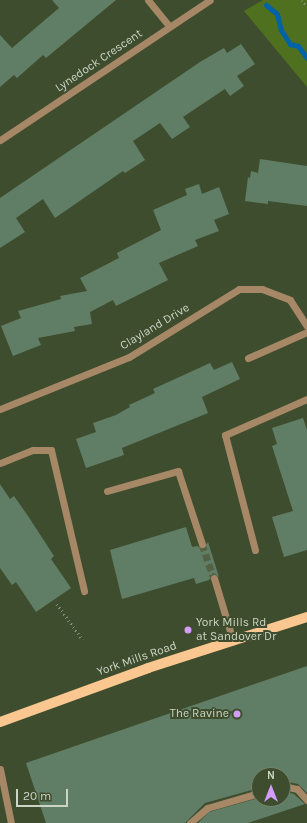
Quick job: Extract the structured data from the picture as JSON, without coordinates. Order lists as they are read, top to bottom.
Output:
{
  "streets": {
    "main road": ["York Mills Road"],
    "street": ["Lynedock Crescent", "Clayland Drive"]
  },
  "places": ["York Mills Rd at Sandover Dr", "The Ravine"],
  "scale_bar": "20 m",
  "north": "top"
}
